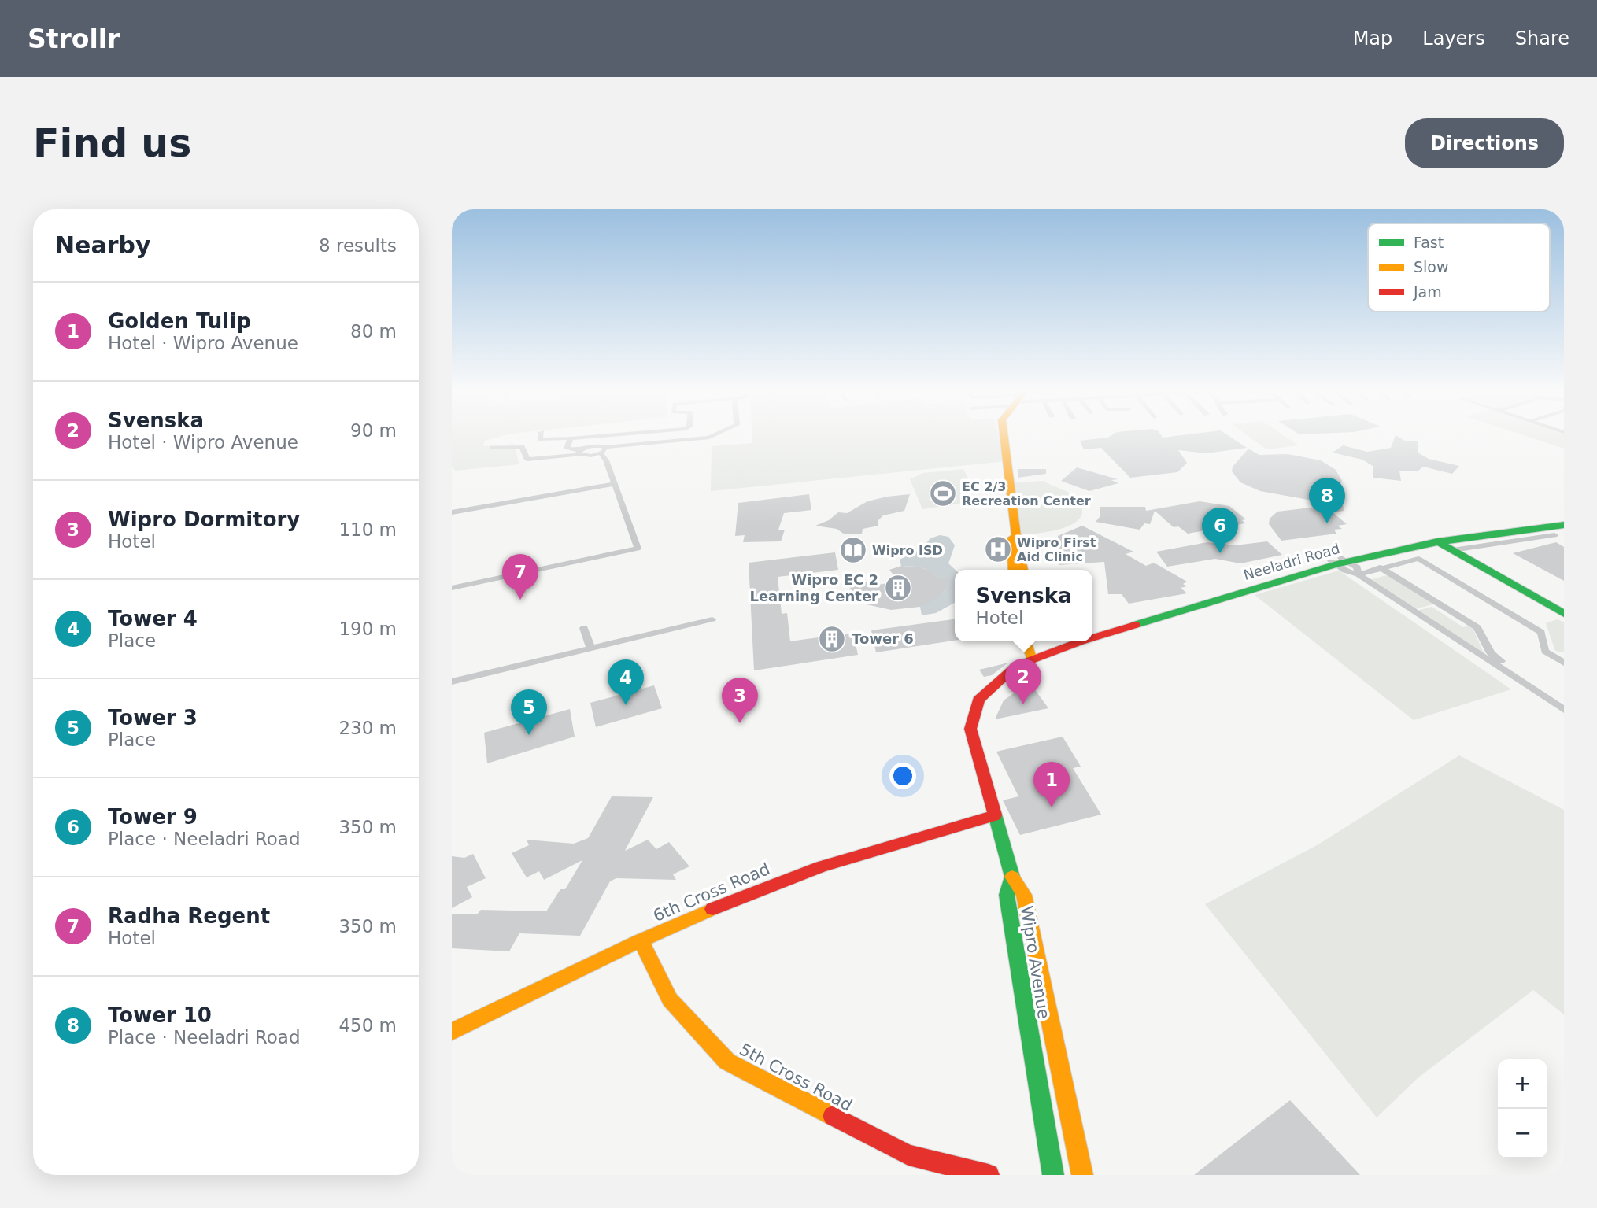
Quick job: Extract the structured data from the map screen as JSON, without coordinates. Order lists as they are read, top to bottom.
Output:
{
  "streets": {
    "main road": [
      "Neeladri Road",
      "6th Cross Road",
      "Wipro Avenue",
      "5th Cross Road"
    ]
  },
  "crossings": [
    ["Neeladri Road", "Wipro Avenue"],
    ["6th Cross Road", "Wipro Avenue"],
    ["6th Cross Road", "5th Cross Road"]
  ],
  "places": {
    "sports": ["EC 2/3 Recreation Center"],
    "hospital": ["Wipro First Aid Clinic"],
    "library": ["Wipro ISD"],
    "building": ["Wipro EC 2 Learning Center", "Tower 6"]
  },
  "legend": ["Fast", "Slow", "Jam"],
  "page": {
    "header": "Strollr",
    "nav": ["Map", "Layers", "Share"],
    "buttons": "Directions",
    "title": "Find us",
    "heading": ["Nearby", "8 results"],
    "list": [
      {
        "mark": "1",
        "name": "Golden Tulip",
        "note": "Hotel · Wipro Avenue",
        "value": "80 m"
      },
      {
        "mark": "2",
        "name": "Svenska",
        "note": "Hotel · Wipro Avenue",
        "value": "90 m"
      },
      {
        "mark": "3",
        "name": "Wipro Dormitory",
        "note": "Hotel",
        "value": "110 m"
      },
      {
        "mark": "4",
        "name": "Tower 4",
        "note": "Place",
        "value": "190 m"
      },
      {
        "mark": "5",
        "name": "Tower 3",
        "note": "Place",
        "value": "230 m"
      },
      {
        "mark": "6",
        "name": "Tower 9",
        "note": "Place · Neeladri Road",
        "value": "350 m"
      },
      {
        "mark": "7",
        "name": "Radha Regent",
        "note": "Hotel",
        "value": "350 m"
      },
      {
        "mark": "8",
        "name": "Tower 10",
        "note": "Place · Neeladri Road",
        "value": "450 m"
      }
    ],
    "pins": [
      "8",
      "6",
      "7",
      "2",
      "4",
      "3",
      "5",
      "1"
    ],
    "popup": ["Svenska", "Hotel"],
    "map_buttons": ["+", "−"]
  }
}
